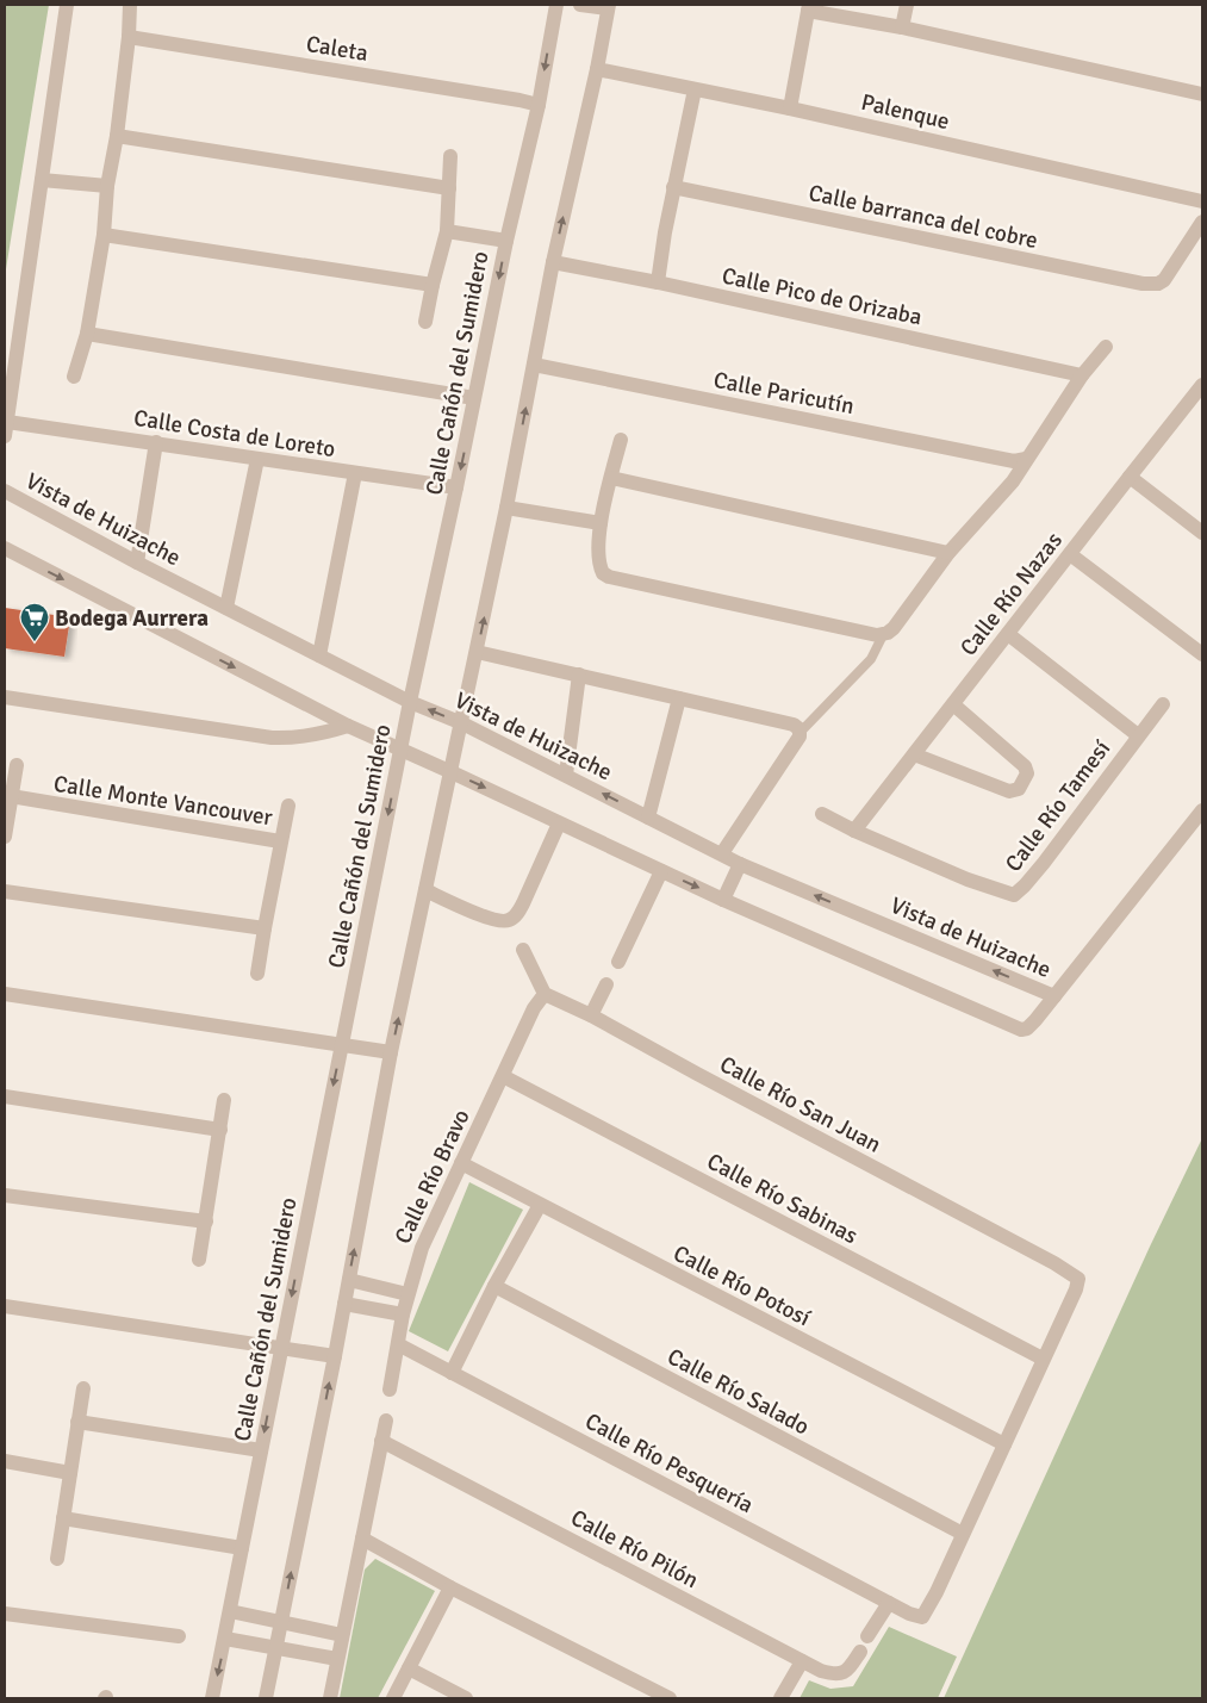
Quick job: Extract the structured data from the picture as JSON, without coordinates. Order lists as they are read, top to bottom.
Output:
{
  "streets": {
    "street": [
      "Caleta",
      "Palenque",
      "Calle barranca del cobre",
      "Calle Pico de Orizaba",
      "Calle Cañón del Sumidero",
      "Calle Paricutín",
      "Calle Costa de Loreto",
      "Vista de Huizache",
      "Calle Río Nazas",
      "Calle Monte Vancouver",
      "Calle Río Tamesí",
      "Calle Río San Juan",
      "Calle Río Bravo",
      "Calle Río Sabinas",
      "Calle Río Potosí",
      "Calle Río Salado",
      "Calle Río Pesquería",
      "Calle Río Pilón"
    ]
  },
  "crossings": [
    ["Caleta", "Calle Cañón del Sumidero"],
    ["Calle Cañón del Sumidero", "Calle Costa de Loreto"],
    ["Calle Cañón del Sumidero", "Vista de Huizache"],
    ["Calle Río Nazas", "Calle Río Tamesí"],
    ["Calle Río San Juan", "Calle Río Bravo"],
    ["Calle Río San Juan", "Calle Río Sabinas"],
    ["Calle Río Bravo", "Calle Río Sabinas"],
    ["Calle Río Bravo", "Calle Río Potosí"],
    ["Calle Río Bravo", "Calle Río Pesquería"],
    ["Calle Río Salado", "Calle Río Pesquería"]
  ],
  "places": {
    "supermarket": ["Bodega Aurrera"]
  }
}
